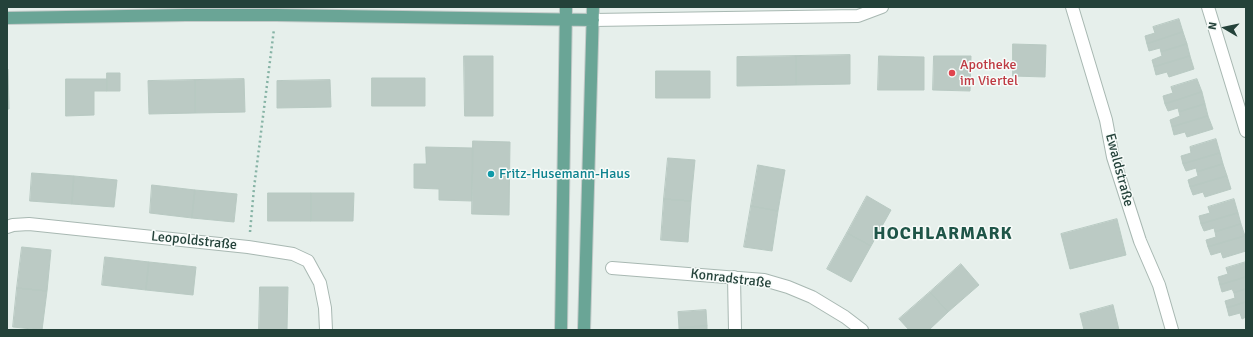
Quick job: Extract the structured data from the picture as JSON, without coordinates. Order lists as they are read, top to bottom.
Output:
{
  "streets": {
    "street": ["Ewaldstraße", "Leopoldstraße", "Konradstraße"]
  },
  "districts": ["HOCHLARMARK"],
  "places": ["Apotheke im Viertel", "Fritz-Husemann-Haus"],
  "north": "left"
}
